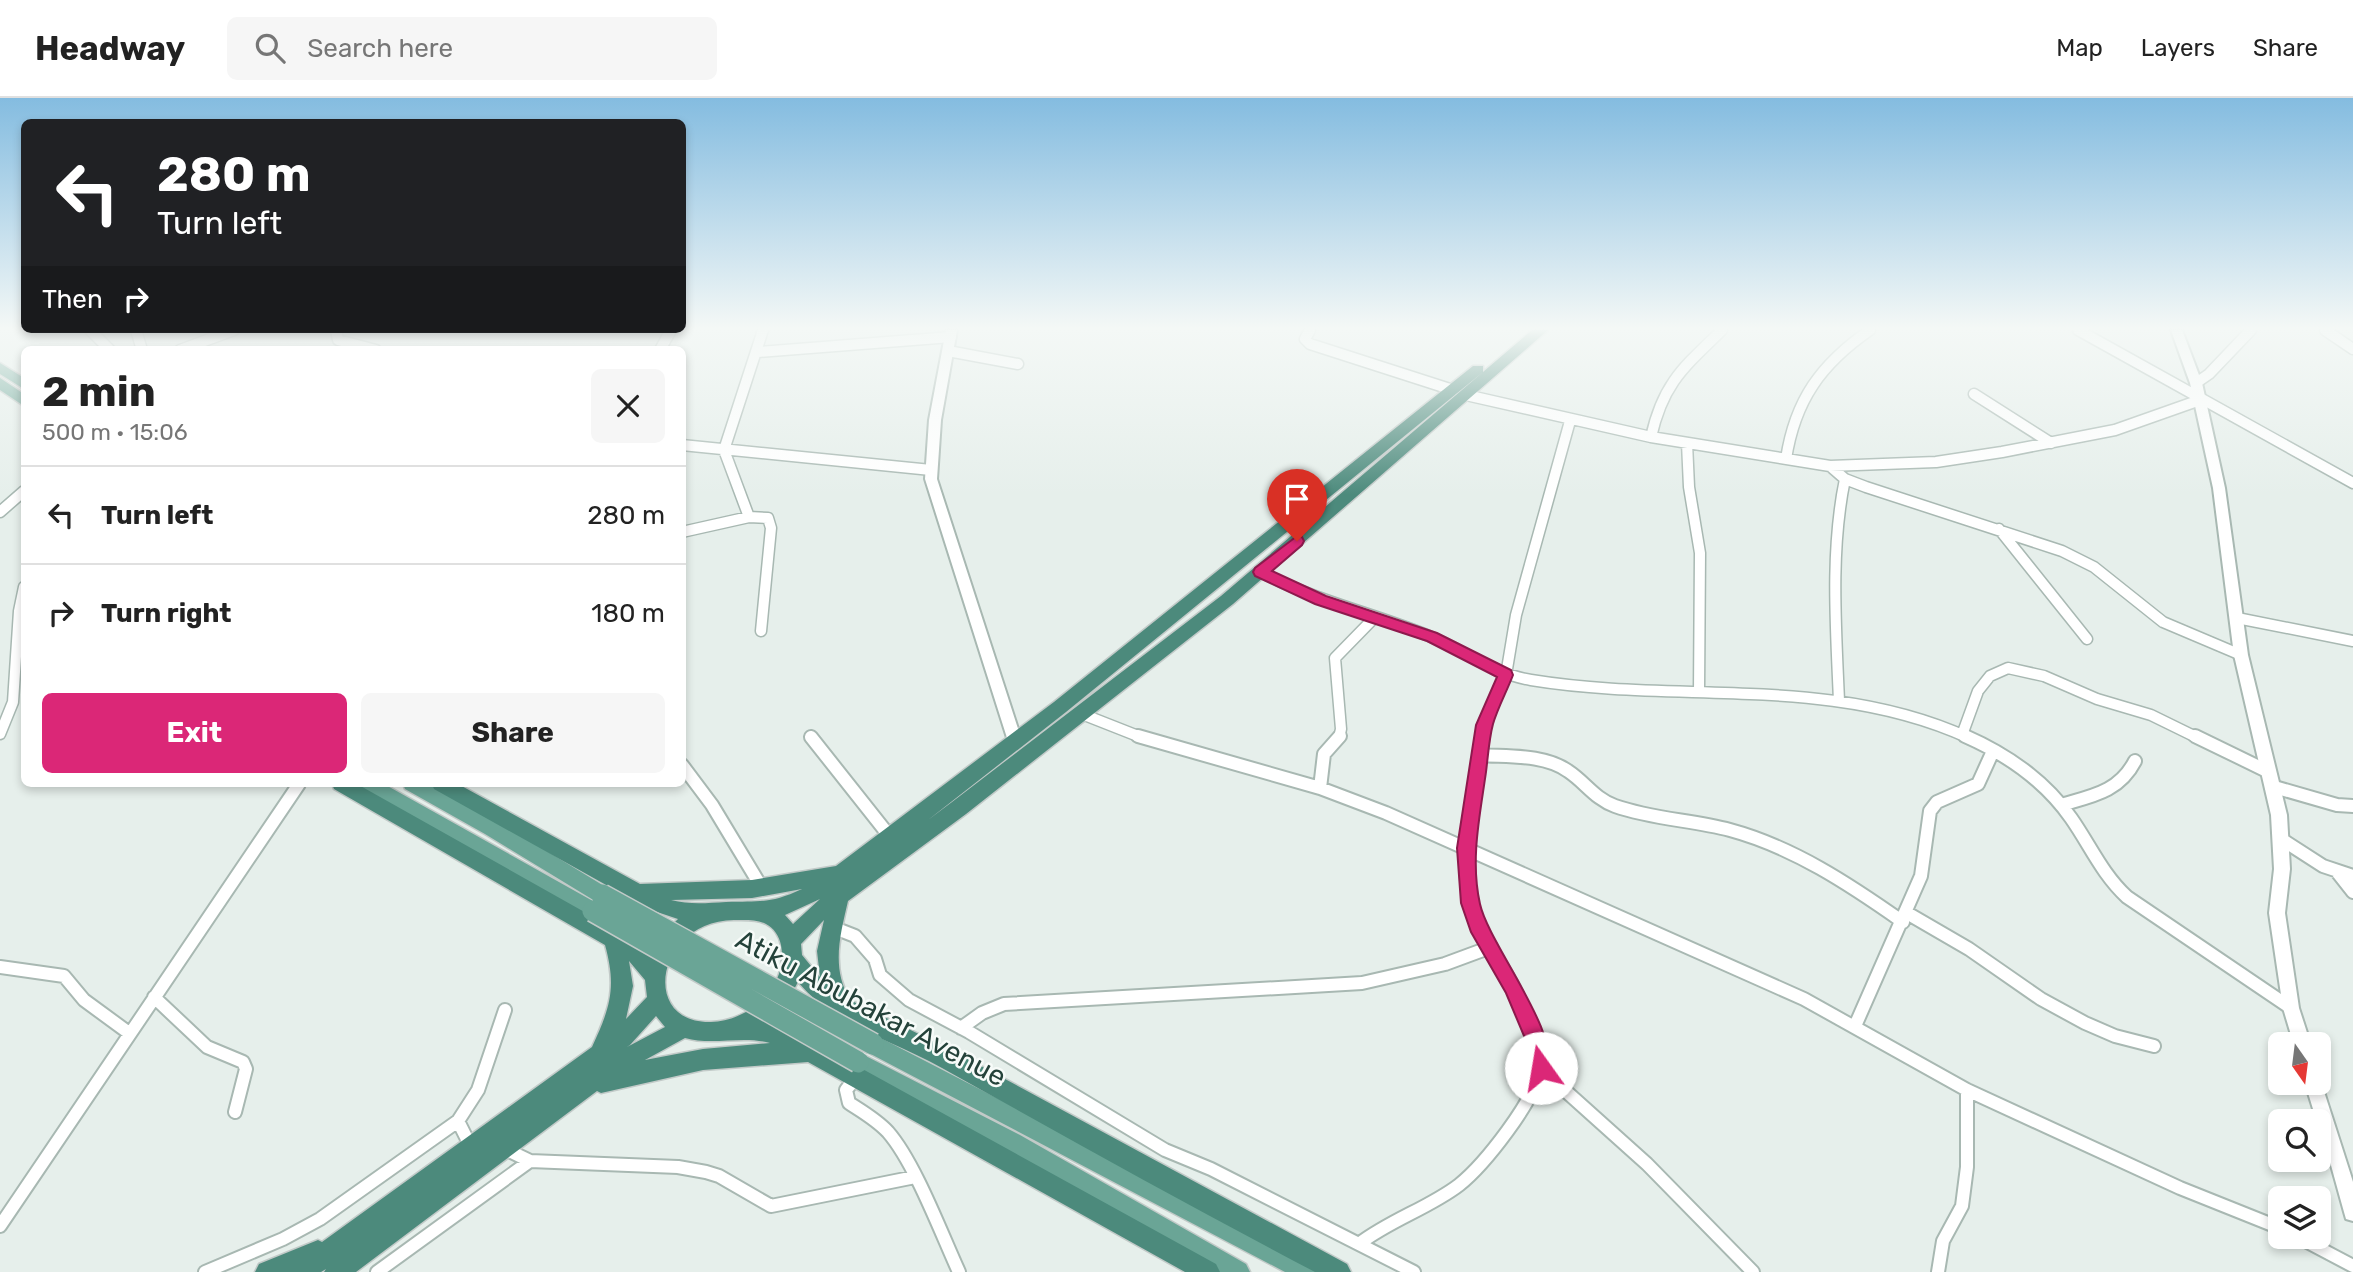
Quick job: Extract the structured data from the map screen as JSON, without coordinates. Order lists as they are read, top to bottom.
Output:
{
  "streets": {
    "main road": ["Atiku Abubakar Avenue"]
  },
  "north": "bottom",
  "page": {
    "header": "Headway",
    "search": "Search here",
    "nav": ["Map", "Layers", "Share"],
    "turn": ["280 m", "Turn left"],
    "then": "Then",
    "heading": ["2 min", "500 m · 15:06"],
    "list": [
      {
        "name": "Turn left",
        "value": "280 m"
      },
      {
        "name": "Turn right",
        "value": "180 m"
      }
    ],
    "buttons": ["Exit", "Share"]
  }
}
